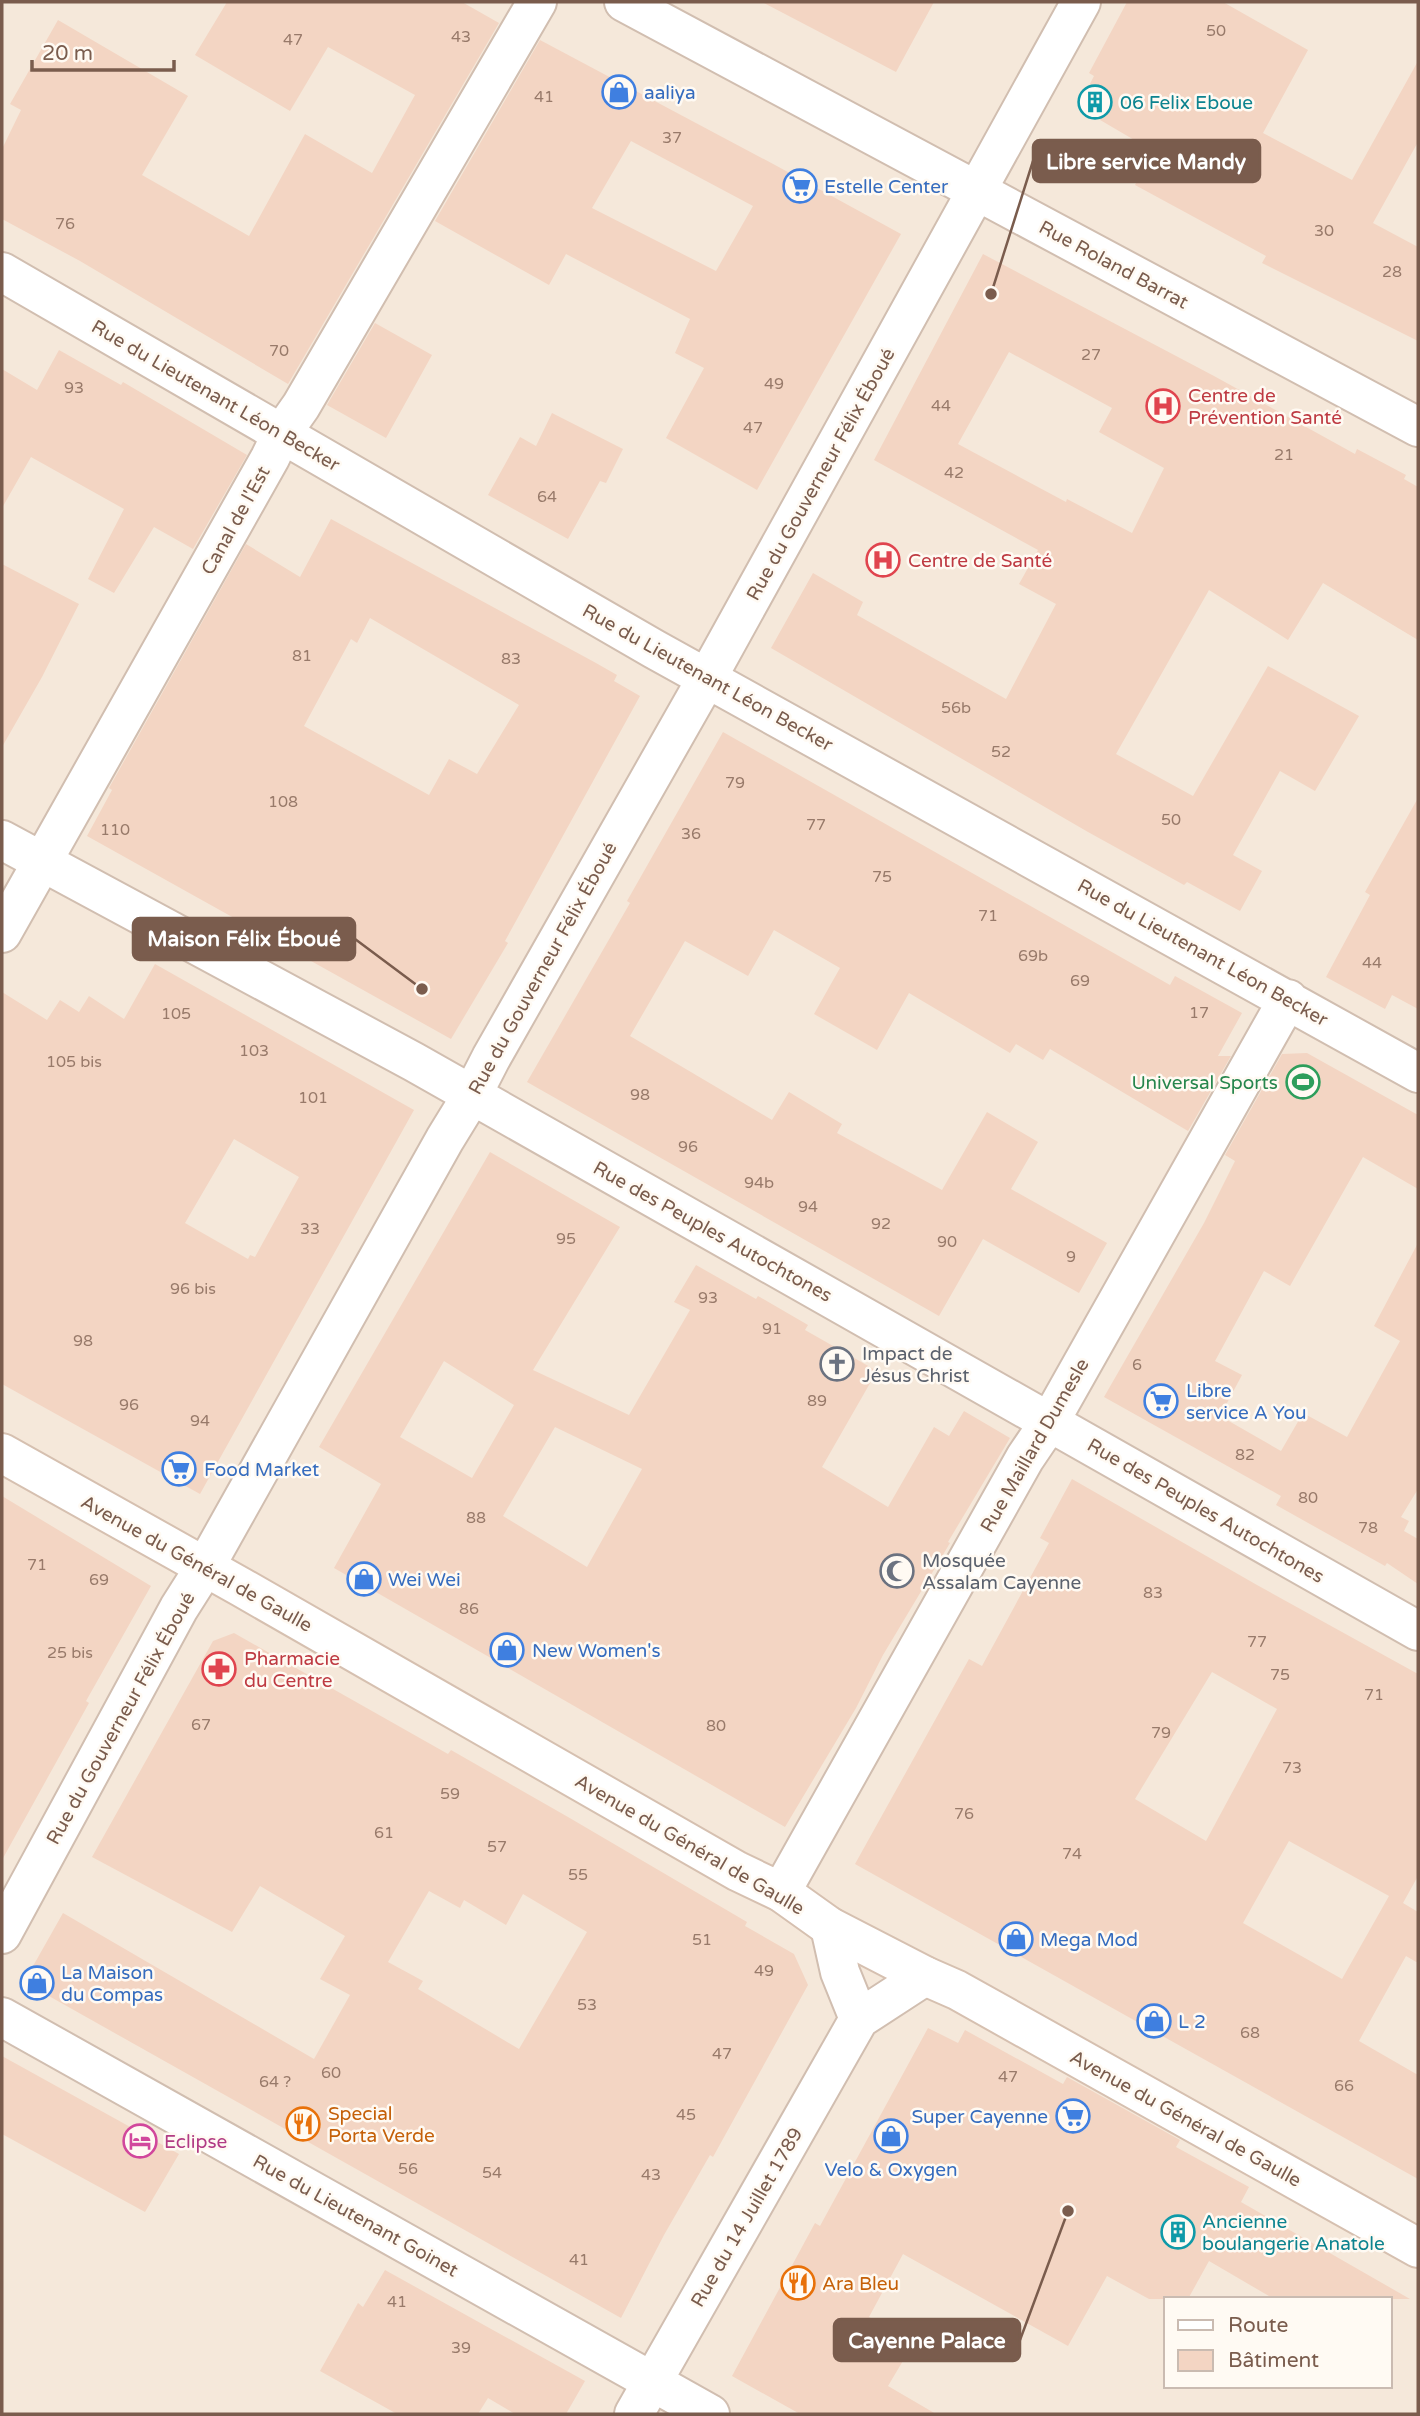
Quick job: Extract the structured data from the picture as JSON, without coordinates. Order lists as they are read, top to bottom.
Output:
{
  "streets": {
    "street": [
      "Rue Roland Barrat",
      "Rue du Lieutenant Léon Becker",
      "Rue du Gouverneur Félix Éboué",
      "Canal de l'Est",
      "Rue des Peuples Autochtones",
      "Rue Maillard Dumesle",
      "Avenue du Général de Gaulle",
      "Rue du Lieutenant Goinet",
      "Rue du 14 Juillet 1789"
    ]
  },
  "crossings": [
    ["Rue Roland Barrat", "Rue du Gouverneur Félix Éboué"],
    ["Rue du Lieutenant Léon Becker", "Rue du Gouverneur Félix Éboué"],
    ["Rue du Lieutenant Léon Becker", "Canal de l'Est"],
    ["Rue du Lieutenant Léon Becker", "Rue Maillard Dumesle"],
    ["Rue du Gouverneur Félix Éboué", "Rue des Peuples Autochtones"],
    ["Rue du Gouverneur Félix Éboué", "Avenue du Général de Gaulle"],
    ["Canal de l'Est", "Rue des Peuples Autochtones"],
    ["Rue des Peuples Autochtones", "Rue Maillard Dumesle"],
    ["Rue Maillard Dumesle", "Avenue du Général de Gaulle"],
    ["Avenue du Général de Gaulle", "Rue du 14 Juillet 1789"],
    ["Rue du Lieutenant Goinet", "Rue du 14 Juillet 1789"]
  ],
  "places": {
    "shop": [
      "aaliya",
      "Wei Wei",
      "New Women's",
      "Mega Mod",
      "La Maison du Compas",
      "L 2",
      "Velo & Oxygen"
    ],
    "building": ["06 Felix Eboue", "Ancienne boulangerie Anatole"],
    "supermarket": [
      "Estelle Center",
      "Libre service A You",
      "Food Market",
      "Super Cayenne"
    ],
    "other": ["Libre service Mandy", "Maison Félix Éboué", "Cayenne Palace"],
    "hospital": ["Centre de Prévention Santé", "Centre de Santé"],
    "sports": ["Universal Sports"],
    "church": ["Impact de Jésus Christ"],
    "mosque": ["Mosquée Assalam Cayenne"],
    "pharmacy": ["Pharmacie du Centre"],
    "restaurant": ["Special Porta Verde", "Ara Bleu"],
    "hotel": ["Eclipse"]
  },
  "house_numbers": [
    "50",
    "43",
    "47",
    "41",
    "37",
    "76",
    "30",
    "28",
    "70",
    "27",
    "49",
    "93",
    "44",
    "47",
    "21",
    "42",
    "64",
    "81",
    "83",
    "56b",
    "52",
    "79",
    "108",
    "50",
    "77",
    "110",
    "36",
    "75",
    "71",
    "69b",
    "44",
    "69",
    "17",
    "105",
    "103",
    "105 bis",
    "98",
    "101",
    "96",
    "94b",
    "94",
    "92",
    "33",
    "95",
    "90",
    "9",
    "96 bis",
    "93",
    "91",
    "98",
    "6",
    "89",
    "96",
    "94",
    "82",
    "80",
    "88",
    "78",
    "71",
    "69",
    "83",
    "86",
    "77",
    "25 bis",
    "75",
    "71",
    "67",
    "80",
    "79",
    "73",
    "59",
    "76",
    "61",
    "57",
    "74",
    "55",
    "51",
    "49",
    "53",
    "68",
    "47",
    "60",
    "47",
    "64 ?",
    "66",
    "45",
    "56",
    "54",
    "43",
    "41",
    "41",
    "39"
  ],
  "legend": ["Route", "Bâtiment"],
  "scale_bar": "20 m"
}
